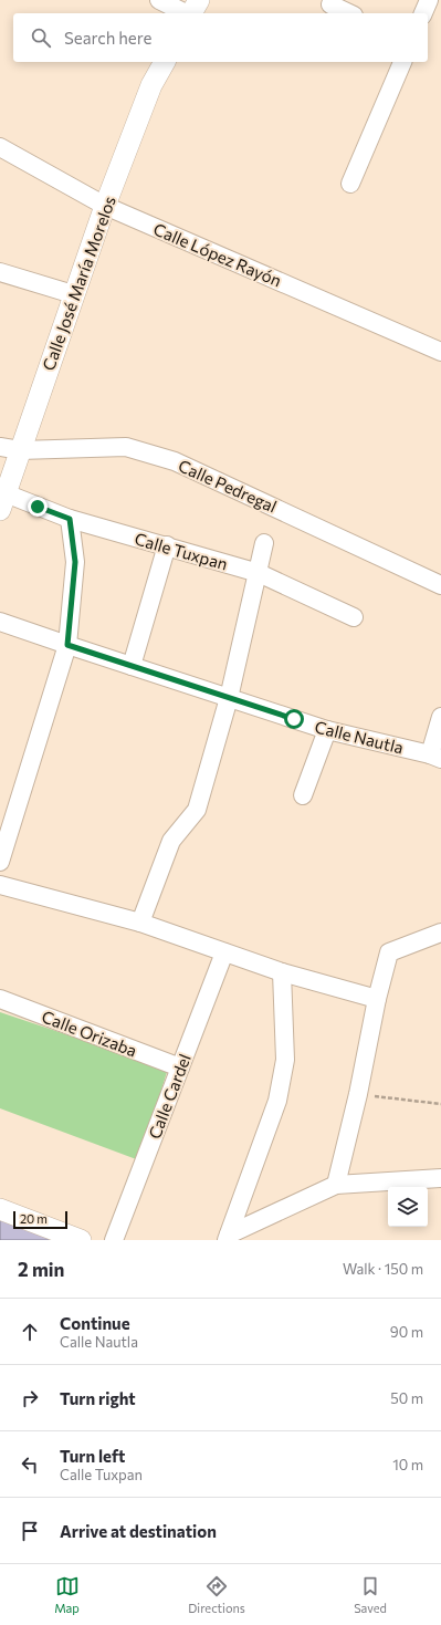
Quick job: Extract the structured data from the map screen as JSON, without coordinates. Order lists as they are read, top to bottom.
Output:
{
  "streets": {
    "street": [
      "Calle López Rayón",
      "Calle José María Morelos",
      "Calle Pedregal",
      "Calle Tuxpan",
      "Calle Nautla",
      "Calle Orizaba",
      "Calle Cardel"
    ]
  },
  "crossings": [
    ["Calle López Rayón", "Calle José María Morelos"],
    ["Calle José María Morelos", "Calle Pedregal"],
    ["Calle José María Morelos", "Calle Tuxpan"],
    ["Calle Orizaba", "Calle Cardel"]
  ],
  "scale_bar": "20 m",
  "page": {
    "search": "Search here",
    "scale": "20 m",
    "heading": ["2 min", "Walk · 150 m"],
    "list": [
      ["Continue", "Calle Nautla", "90 m"],
      ["Turn right", "50 m"],
      ["Turn left", "Calle Tuxpan", "10 m"],
      "Arrive at destination"
    ],
    "nav": ["Map", "Directions", "Saved"]
  }
}
